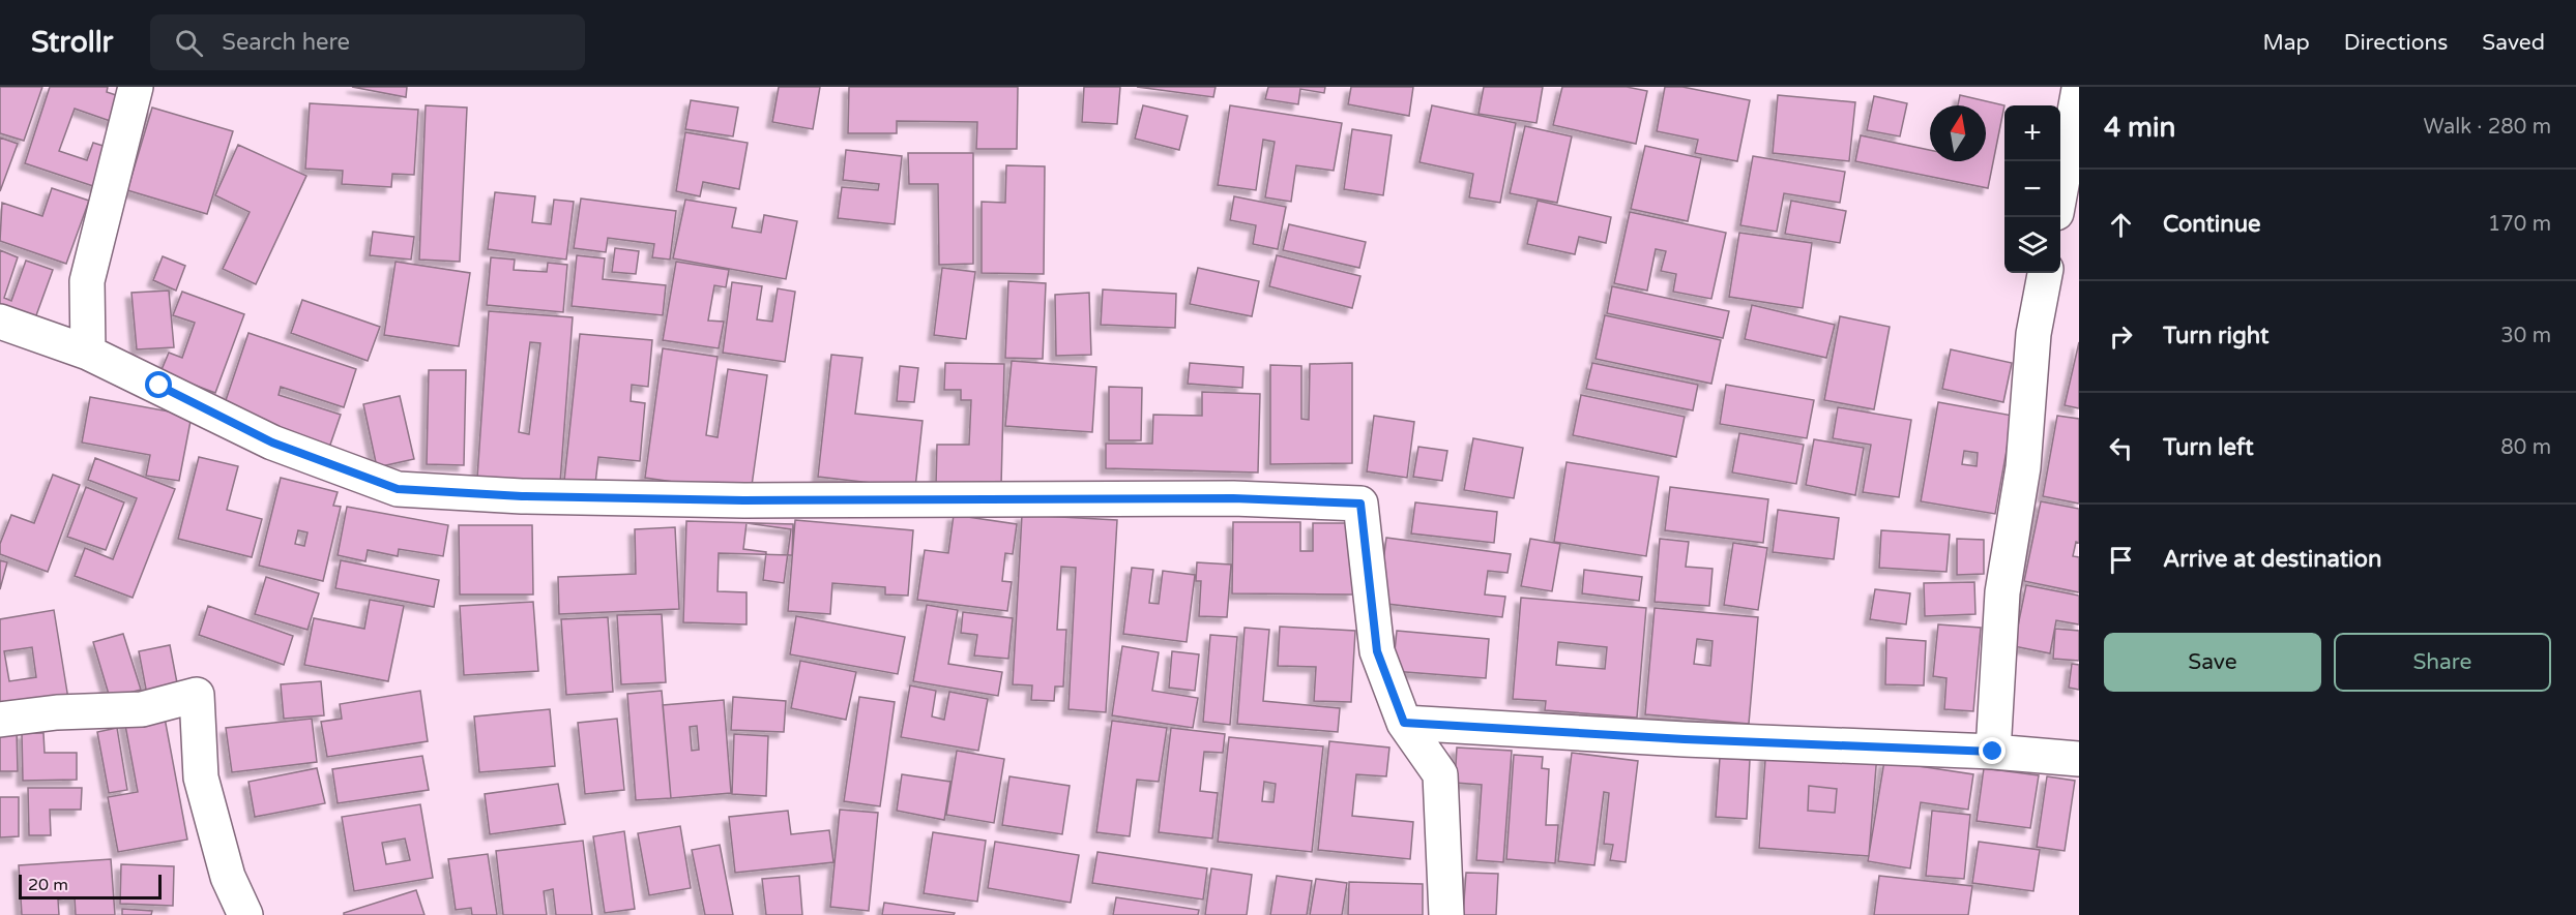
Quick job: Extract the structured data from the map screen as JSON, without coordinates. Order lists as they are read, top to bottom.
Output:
{
  "scale_bar": "20 m",
  "north": "top",
  "page": {
    "header": "Strollr",
    "search": "Search here",
    "nav": ["Map", "Directions", "Saved"],
    "heading": ["4 min", "Walk · 280 m"],
    "map_buttons": ["+", "−"],
    "list": [
      ["Continue", "170 m"],
      ["Turn right", "30 m"],
      ["Turn left", "80 m"],
      "Arrive at destination"
    ],
    "buttons": ["Save", "Share"],
    "scale": "20 m"
  }
}
